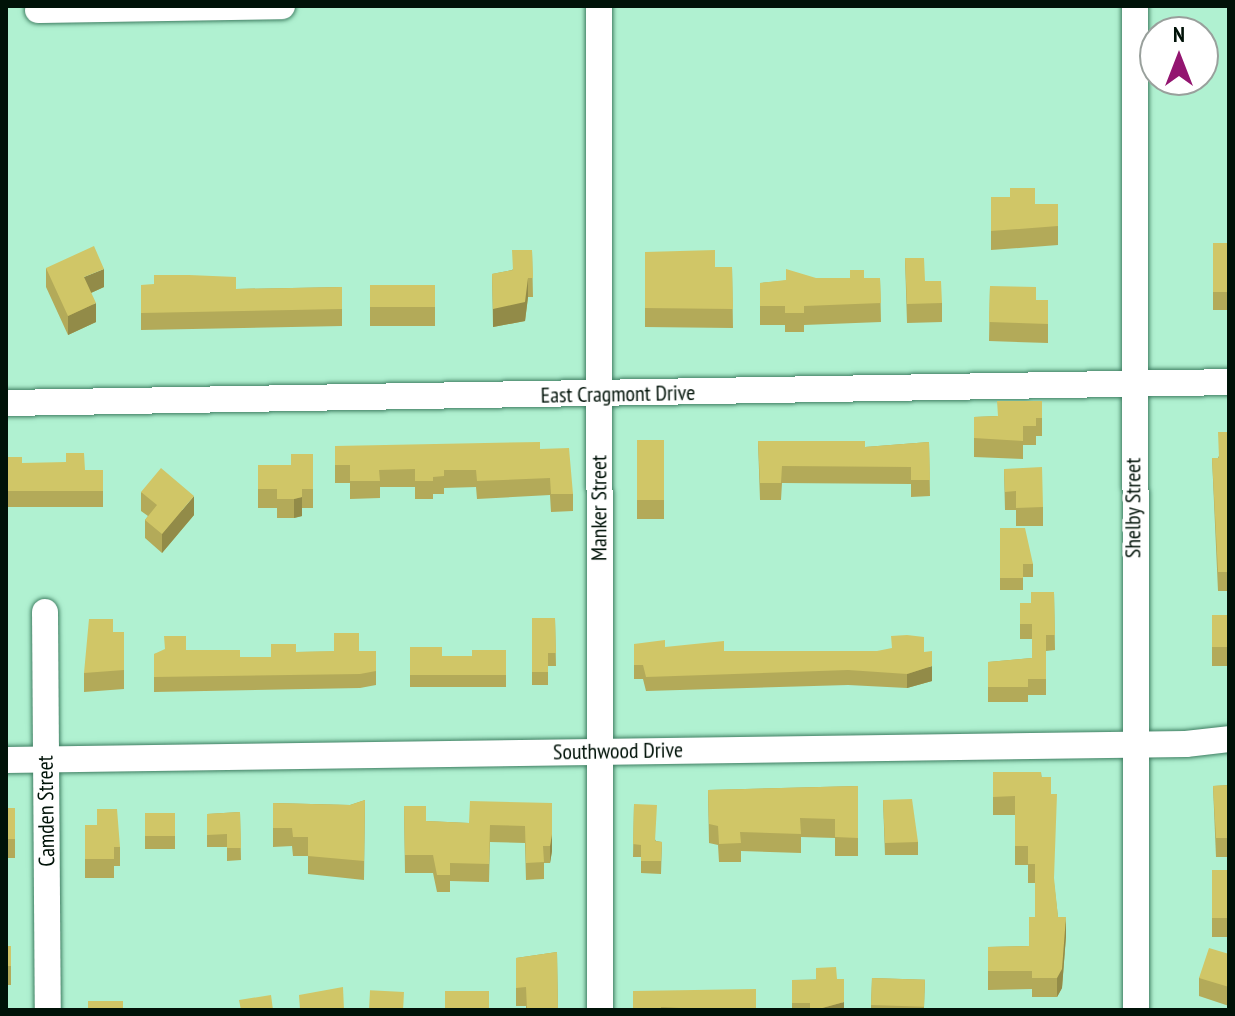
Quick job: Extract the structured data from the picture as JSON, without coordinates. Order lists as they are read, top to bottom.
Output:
{
  "streets": {
    "street": [
      "East Cragmont Drive",
      "Manker Street",
      "Shelby Street",
      "Southwood Drive",
      "Camden Street"
    ]
  },
  "crossings": [
    ["East Cragmont Drive", "Manker Street"],
    ["East Cragmont Drive", "Shelby Street"],
    ["Manker Street", "Southwood Drive"],
    ["Shelby Street", "Southwood Drive"],
    ["Southwood Drive", "Camden Street"]
  ],
  "north": "top"
}
